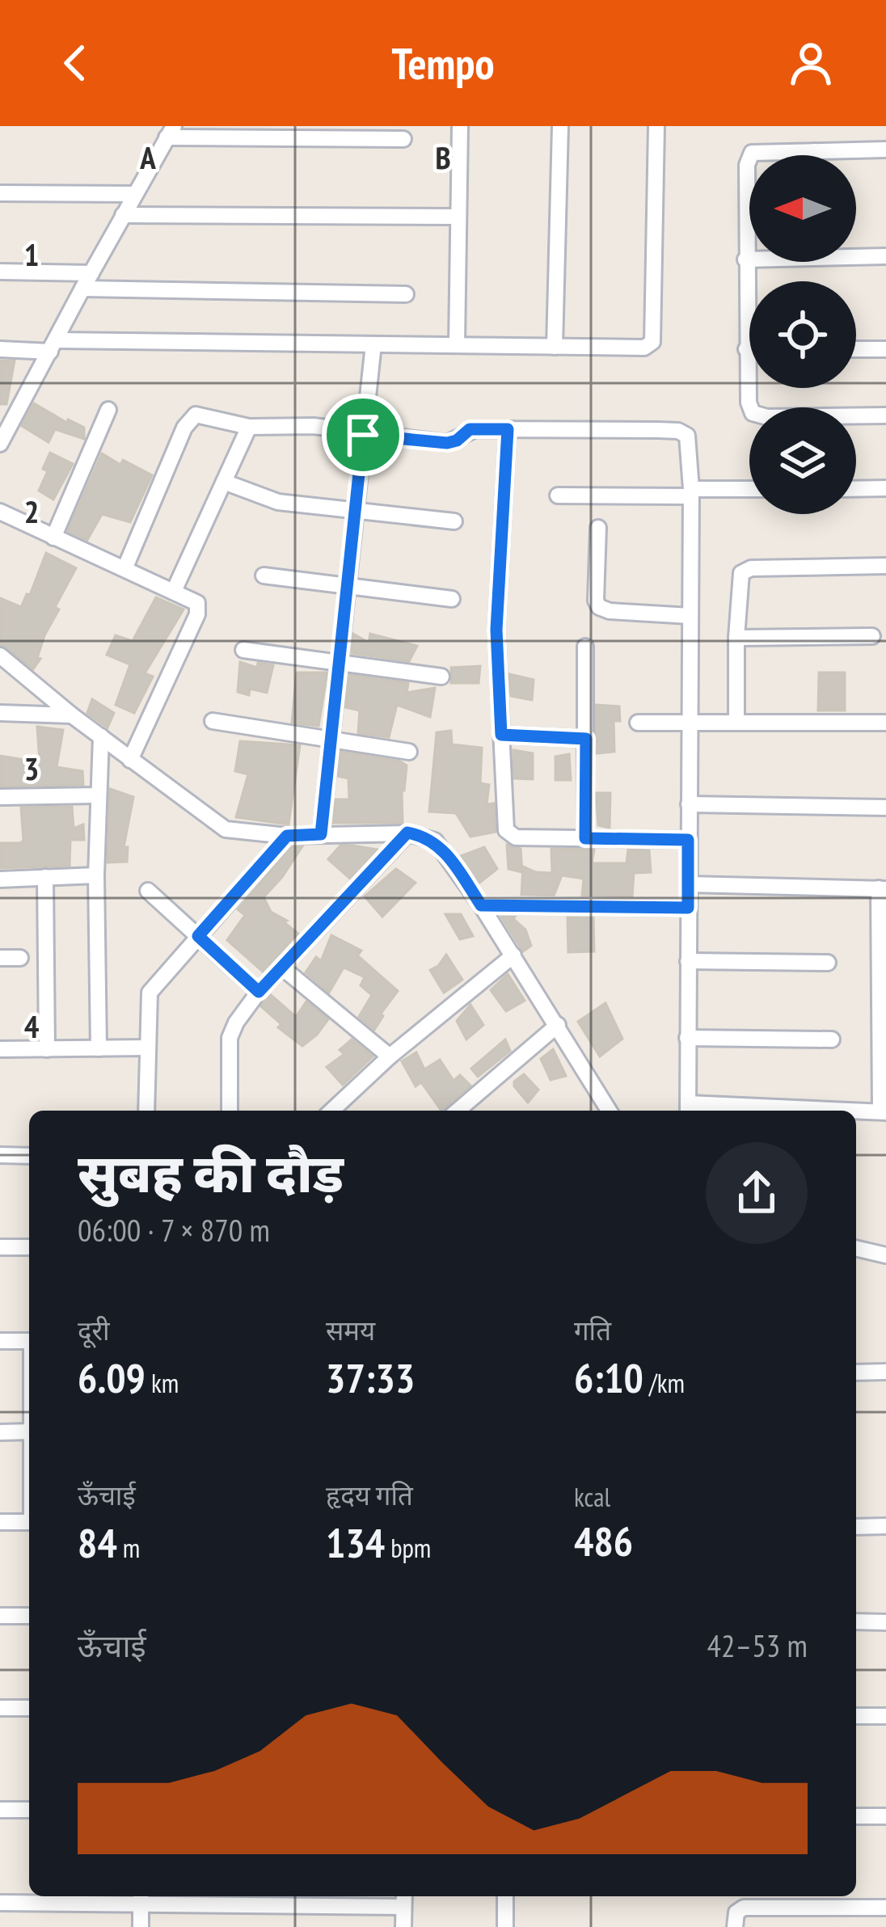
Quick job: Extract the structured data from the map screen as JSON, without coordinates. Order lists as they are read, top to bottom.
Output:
{
  "north": "left",
  "page": {
    "header": "Tempo",
    "heading": ["सुबह की दौड़", "06:00 · 7 × 870 m"],
    "stats": [
      ["दूरी", "6.09 km"],
      ["समय", "37:33"],
      ["गति", "6:10 /km"],
      ["ऊँचाई", "84 m"],
      ["हृदय गति", "134 bpm"],
      ["kcal", "486"]
    ],
    "chart": ["ऊँचाई", "42–53 m"]
  },
  "grid": {
    "columns": ["A", "B"],
    "rows": [
      "1",
      "2",
      "3",
      "4"
    ]
  }
}
